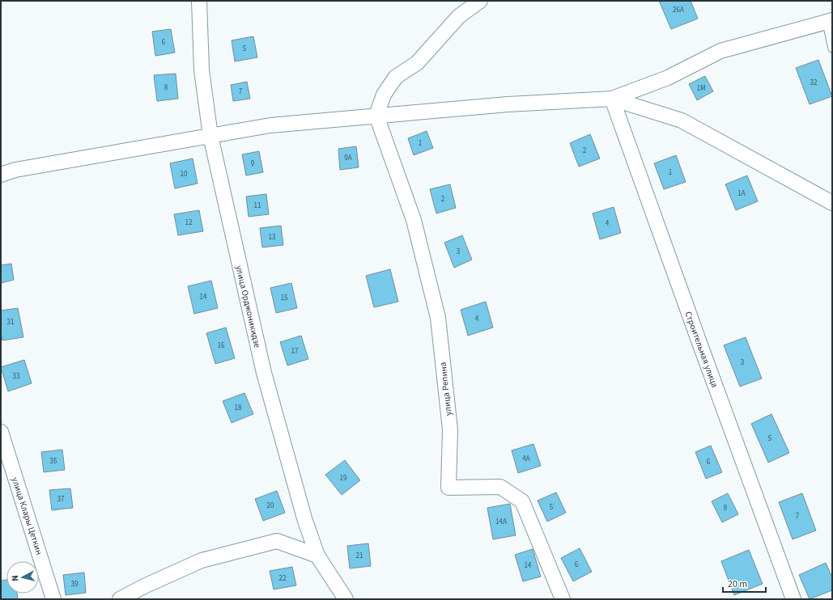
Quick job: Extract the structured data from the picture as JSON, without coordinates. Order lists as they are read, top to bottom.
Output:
{
  "streets": {
    "street": [
      "улица Орджоникидзе",
      "Строительная улица",
      "улица Репина",
      "улица Клары Цеткин"
    ]
  },
  "house_numbers": [
    "26А",
    "6",
    "5",
    "32",
    "8",
    "1М",
    "7",
    "1",
    "2",
    "9А",
    "9",
    "1",
    "10",
    "1А",
    "2",
    "11",
    "12",
    "4",
    "13",
    "3",
    "14",
    "15",
    "4",
    "31",
    "16",
    "17",
    "3",
    "33",
    "18",
    "5",
    "4А",
    "35",
    "6",
    "19",
    "37",
    "20",
    "5",
    "8",
    "7",
    "14А",
    "21",
    "6",
    "14",
    "22",
    "39"
  ],
  "scale_bar": "20 m",
  "north": "left"
}
